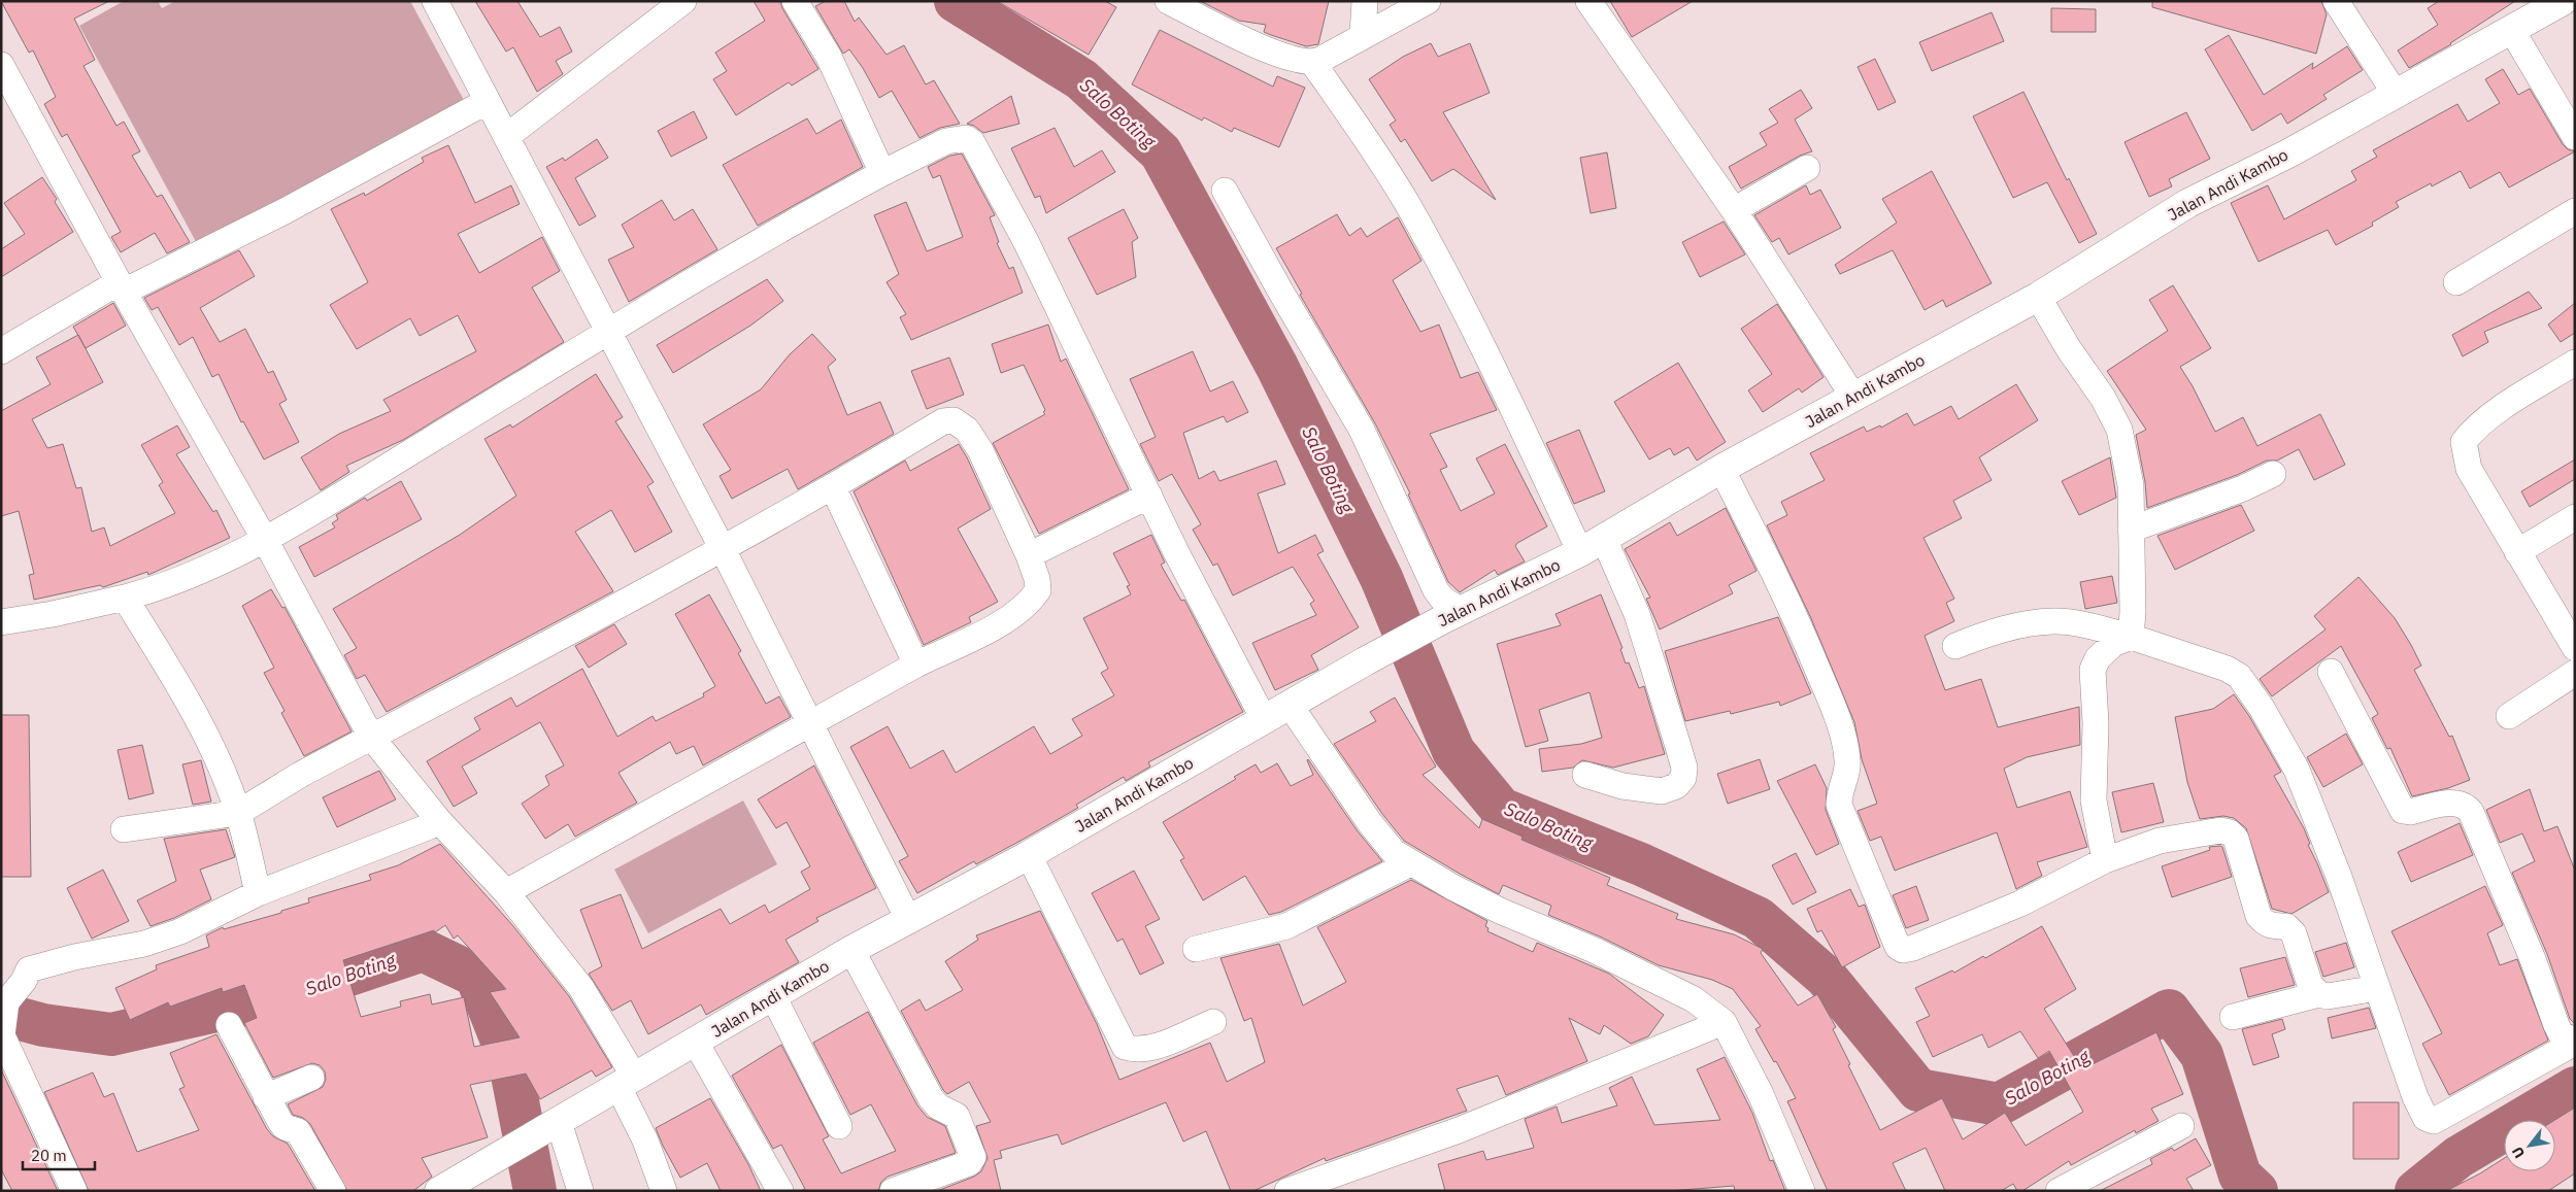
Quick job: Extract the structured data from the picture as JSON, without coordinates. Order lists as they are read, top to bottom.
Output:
{
  "streets": {
    "street": ["Jalan Andi Kambo"]
  },
  "water": ["Salo Boting"],
  "scale_bar": "20 m",
  "north": "bottom left"
}
